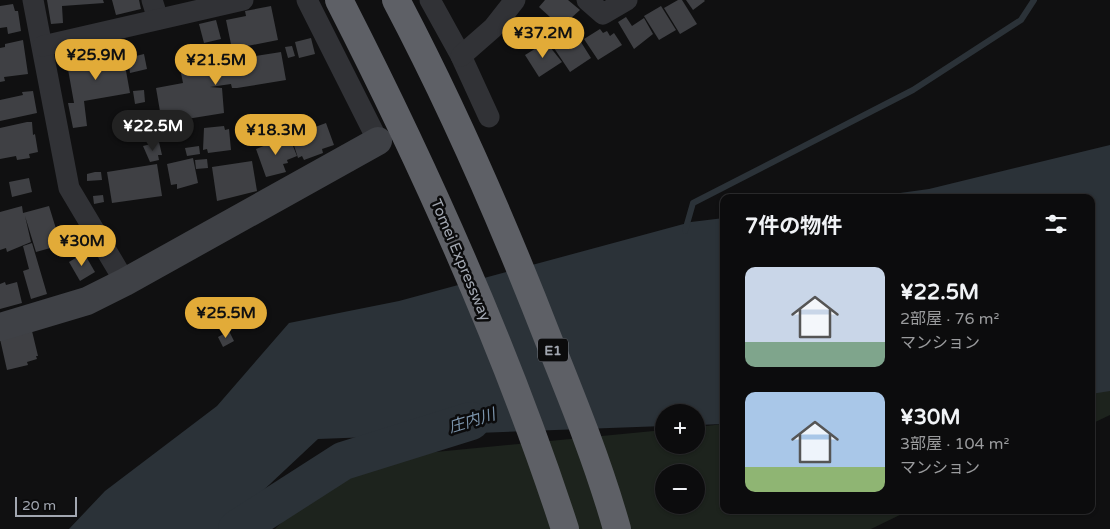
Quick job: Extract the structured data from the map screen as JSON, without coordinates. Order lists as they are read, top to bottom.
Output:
{
  "streets": {
    "highway": ["Tomei Expressway", "E1"]
  },
  "water": ["庄内川"],
  "scale_bar": "20 m",
  "page": {
    "price": [
      "¥37.2M",
      "¥25.9M",
      "¥21.5M",
      "¥22.5M",
      "¥18.3M",
      "¥30M",
      "¥25.5M"
    ],
    "heading": "7件の物件",
    "list": [
      {
        "name": "¥22.5M",
        "note": "2部屋 · 76 m² · マンション"
      },
      {
        "name": "¥30M",
        "note": "3部屋 · 104 m² · マンション"
      }
    ],
    "map_buttons": ["+", "−"],
    "scale": "20 m"
  }
}
